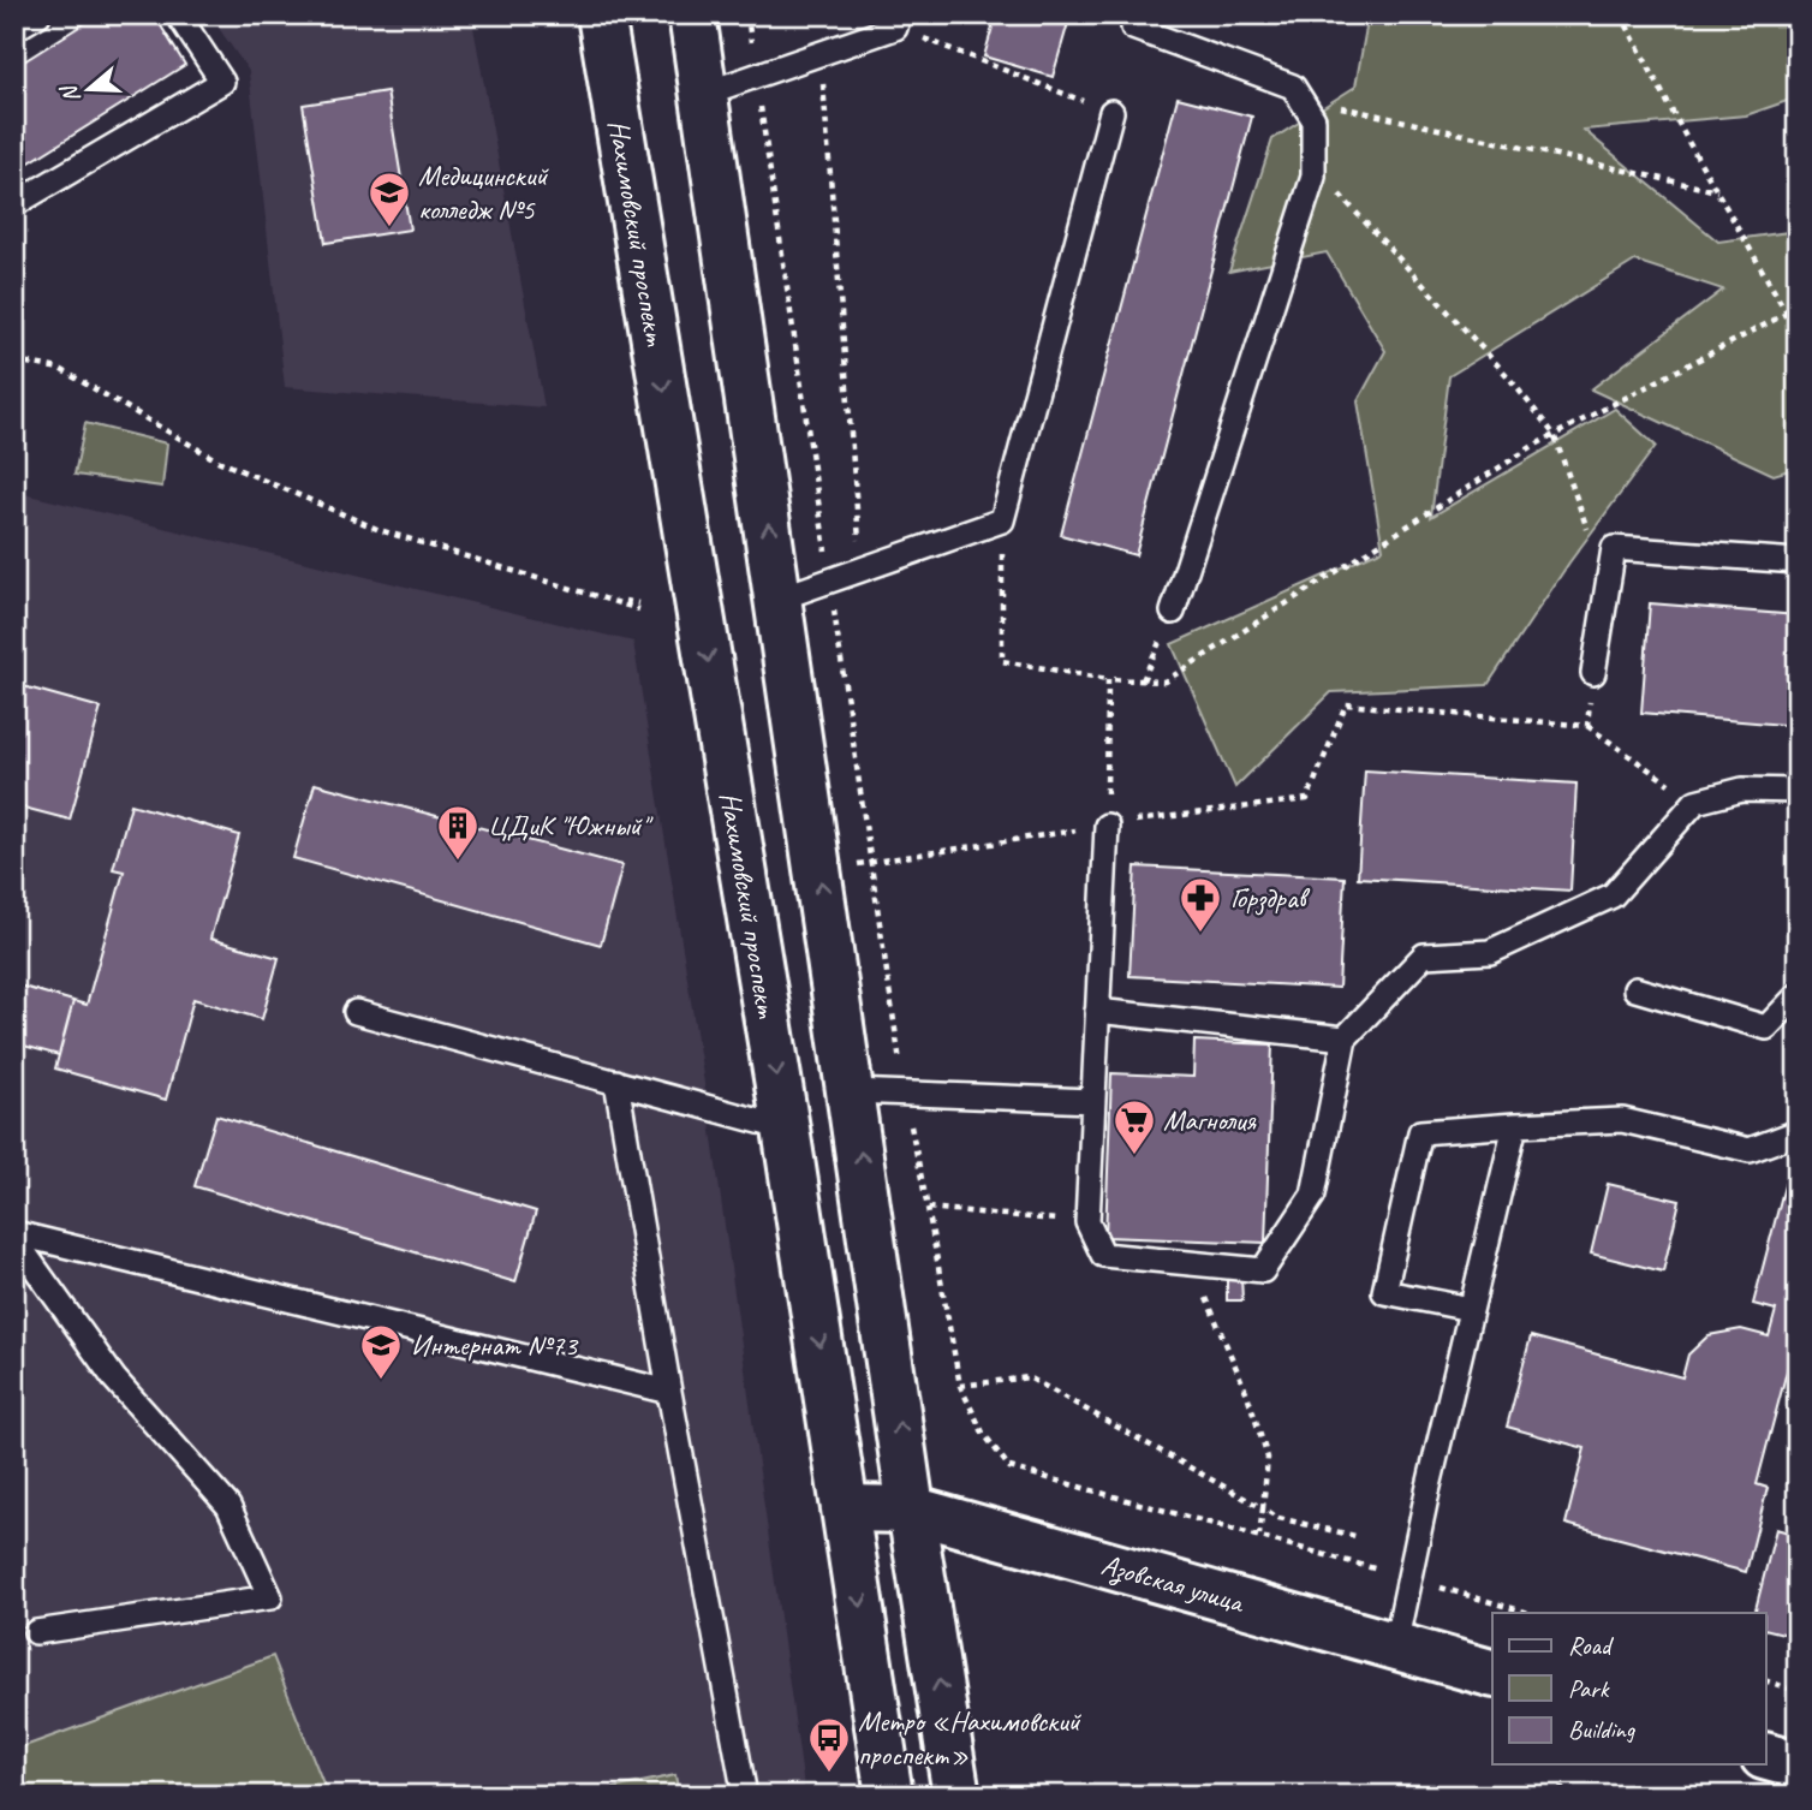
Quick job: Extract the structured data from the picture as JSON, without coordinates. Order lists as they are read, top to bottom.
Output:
{
  "streets": {
    "main road": ["Нахимовский проспект", "Азовская улица"]
  },
  "crossings": [
    ["Нахимовский проспект", "Азовская улица"]
  ],
  "places": {
    "school or university": ["Медицинский колледж №5", "Интернат №73"],
    "building": ["ЦДиК \"Южный\""],
    "pharmacy": ["Горздрав"],
    "supermarket": ["Магнолия"],
    "bus stop": ["Метро «Нахимовский проспект»"]
  },
  "legend": ["Road", "Park", "Building"],
  "north": "left"
}
